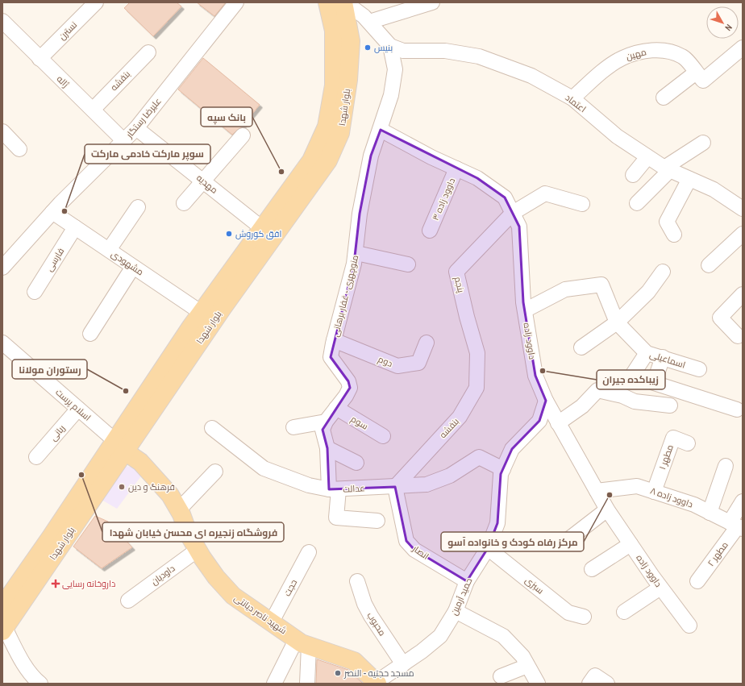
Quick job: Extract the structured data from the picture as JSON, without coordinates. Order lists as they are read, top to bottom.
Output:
{
  "streets": {
    "main road": ["بلوار شهدا", "شهید ناصر دیانتی"],
    "street": [
      "نسترن",
      "مهین",
      "بنفشه",
      "ژاله",
      "اعتماد",
      "علیرضا رستگار",
      "مهدیه",
      "داوود زاده ۳",
      "فارسی",
      "مشهودی",
      "پنجم",
      "منوچهری - غفار برهانی",
      "داوود زاده",
      "اسماعیلی",
      "دوم",
      "اسلام پرست",
      "سوم",
      "ربانی",
      "مطهر ۱",
      "عدالت",
      "داوود زاده ۸",
      "انصار",
      "مطهر ۲",
      "داودیان",
      "سبزی",
      "حجت",
      "حمید آرمین",
      "محبوب"
    ]
  },
  "crossings": [
    ["نسترن", "ژاله"],
    ["مهین", "اعتماد"],
    ["بنفشه", "ژاله"],
    ["بنفشه", "پنجم"],
    ["بنفشه", "عدالت"],
    ["بنفشه", "انصار"],
    ["ژاله", "علیرضا رستگار"],
    ["اعتماد", "منوچهری - غفار برهانی"],
    ["بلوار شهدا", "مهدیه"],
    ["بلوار شهدا", "مشهودی"],
    ["بلوار شهدا", "اسلام پرست"],
    ["بلوار شهدا", "شهید ناصر دیانتی"],
    ["علیرضا رستگار", "مهدیه"],
    ["علیرضا رستگار", "مشهودی"],
    ["داوود زاده ۳", "داوود زاده"],
    ["فارسی", "مشهودی"],
    ["پنجم", "داوود زاده"],
    ["منوچهری - غفار برهانی", "داوود زاده"],
    ["منوچهری - غفار برهانی", "دوم"],
    ["منوچهری - غفار برهانی", "سوم"],
    ["داوود زاده", "اسماعیلی"],
    ["داوود زاده", "داوود زاده ۸"],
    ["داوود زاده", "حمید آرمین"],
    ["اسلام پرست", "ربانی"],
    ["اسلام پرست", "شهید ناصر دیانتی"],
    ["مطهر ۱", "داوود زاده ۸"],
    ["عدالت", "انصار"],
    ["عدالت", "حمید آرمین"],
    ["داوود زاده ۸", "مطهر ۲"],
    ["انصار", "حمید آرمین"],
    ["داودیان", "شهید ناصر دیانتی"],
    ["سبزی", "حمید آرمین"],
    ["حجت", "شهید ناصر دیانتی"],
    ["حمید آرمین", "شهید ناصر دیانتی"],
    ["حمید آرمین", "محبوب"]
  ],
  "places": {
    "other": [
      "بنیس",
      "بانک سپه",
      "سوپر مارکت خادمی مارکت",
      "افق کوروش",
      "زیباکده جیران",
      "رستوران مولانا",
      "فروشگاه زنجیره ای محسن خیابان شهدا",
      "فرهنگ و دین",
      "مرکز رفاه کودک و خانواده آسو",
      "مسجد حجتیه - النصر"
    ],
    "health": ["داروخانه رسایی"]
  },
  "north": "bottom right"
}
